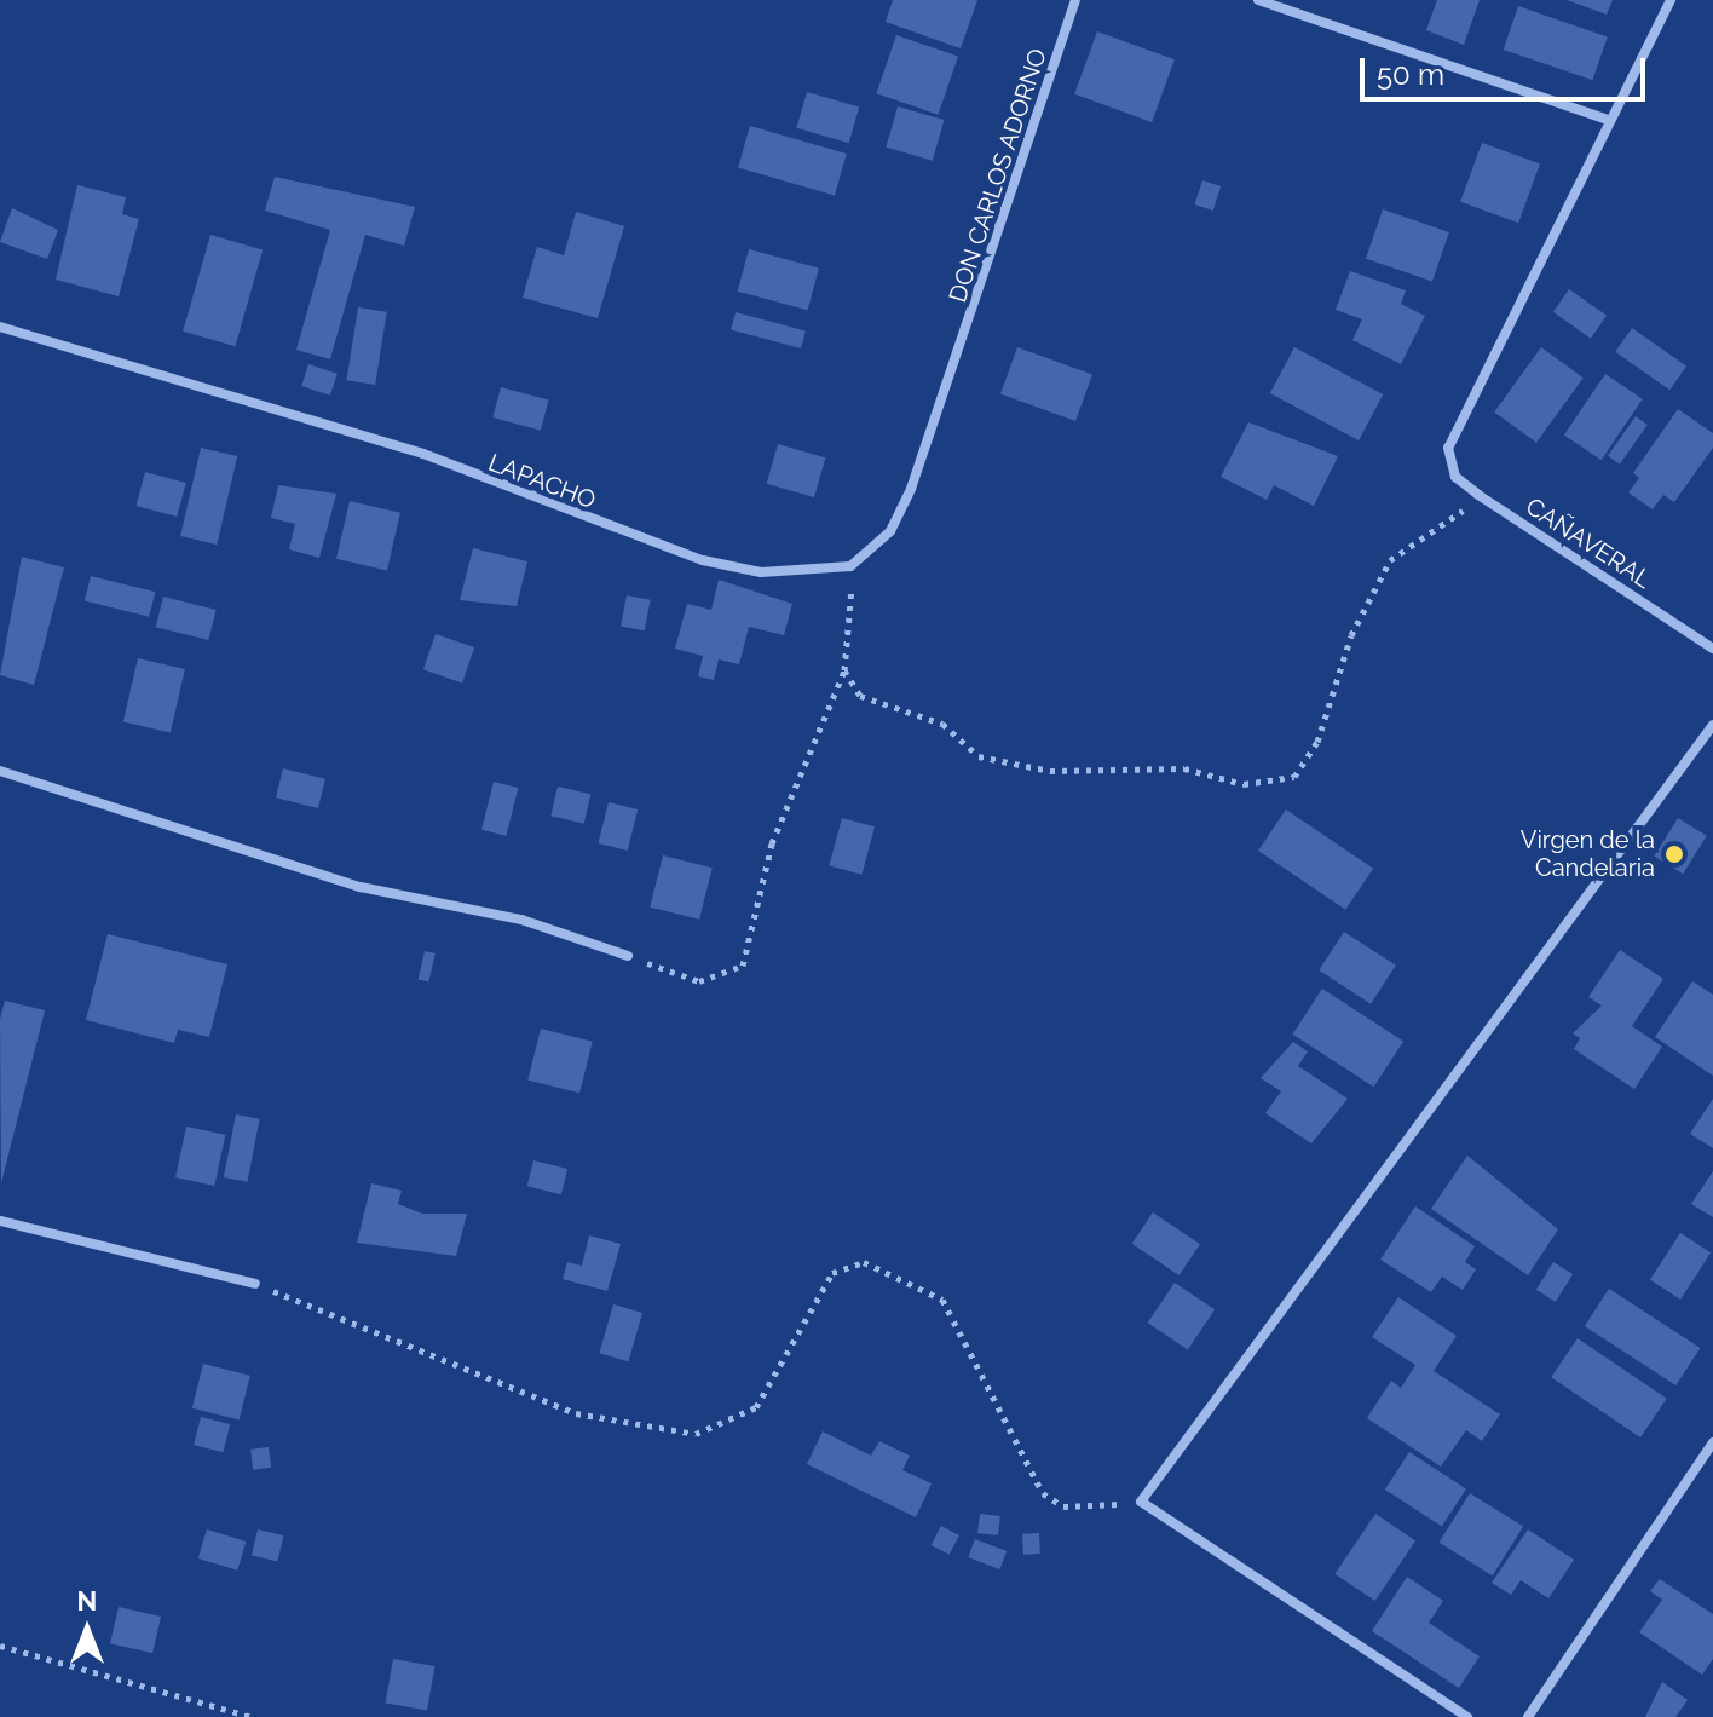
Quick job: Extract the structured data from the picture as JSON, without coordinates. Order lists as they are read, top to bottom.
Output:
{
  "streets": {
    "street": ["DON CARLOS ADORNO", "LAPACHO", "CAÑAVERAL"]
  },
  "crossings": [
    ["DON CARLOS ADORNO", "LAPACHO"]
  ],
  "places": ["Virgen de la Candelaria"],
  "scale_bar": "50 m",
  "north": "top"
}
